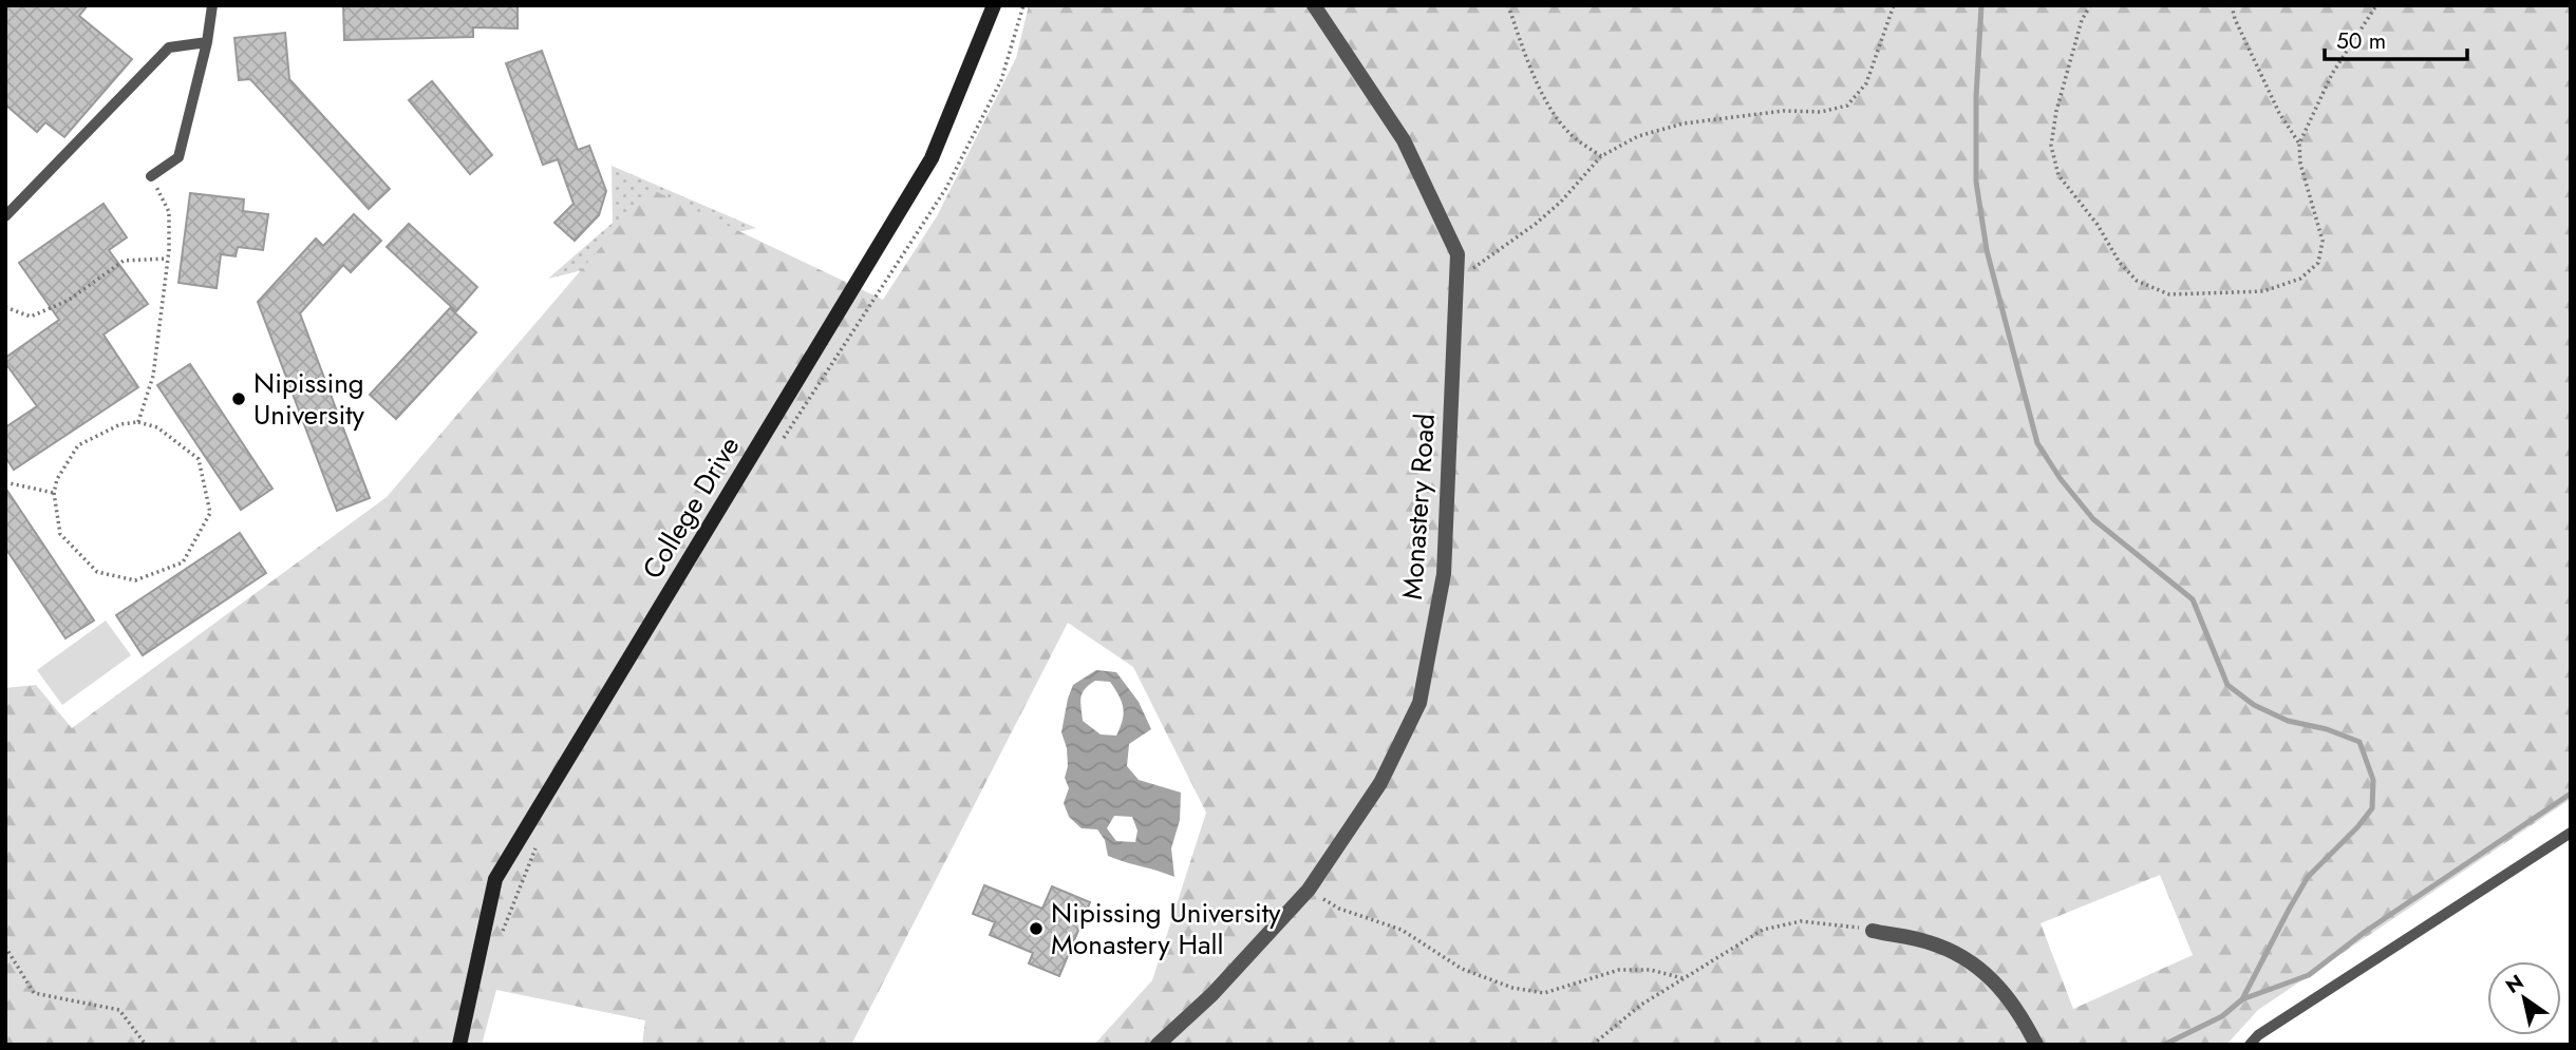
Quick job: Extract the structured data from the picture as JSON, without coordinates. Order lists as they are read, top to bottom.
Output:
{
  "streets": {
    "street": ["Monastery Road", "College Drive"]
  },
  "places": ["Nipissing University", "Nipissing University Monastery Hall"],
  "scale_bar": "50 m",
  "north": "top left"
}
